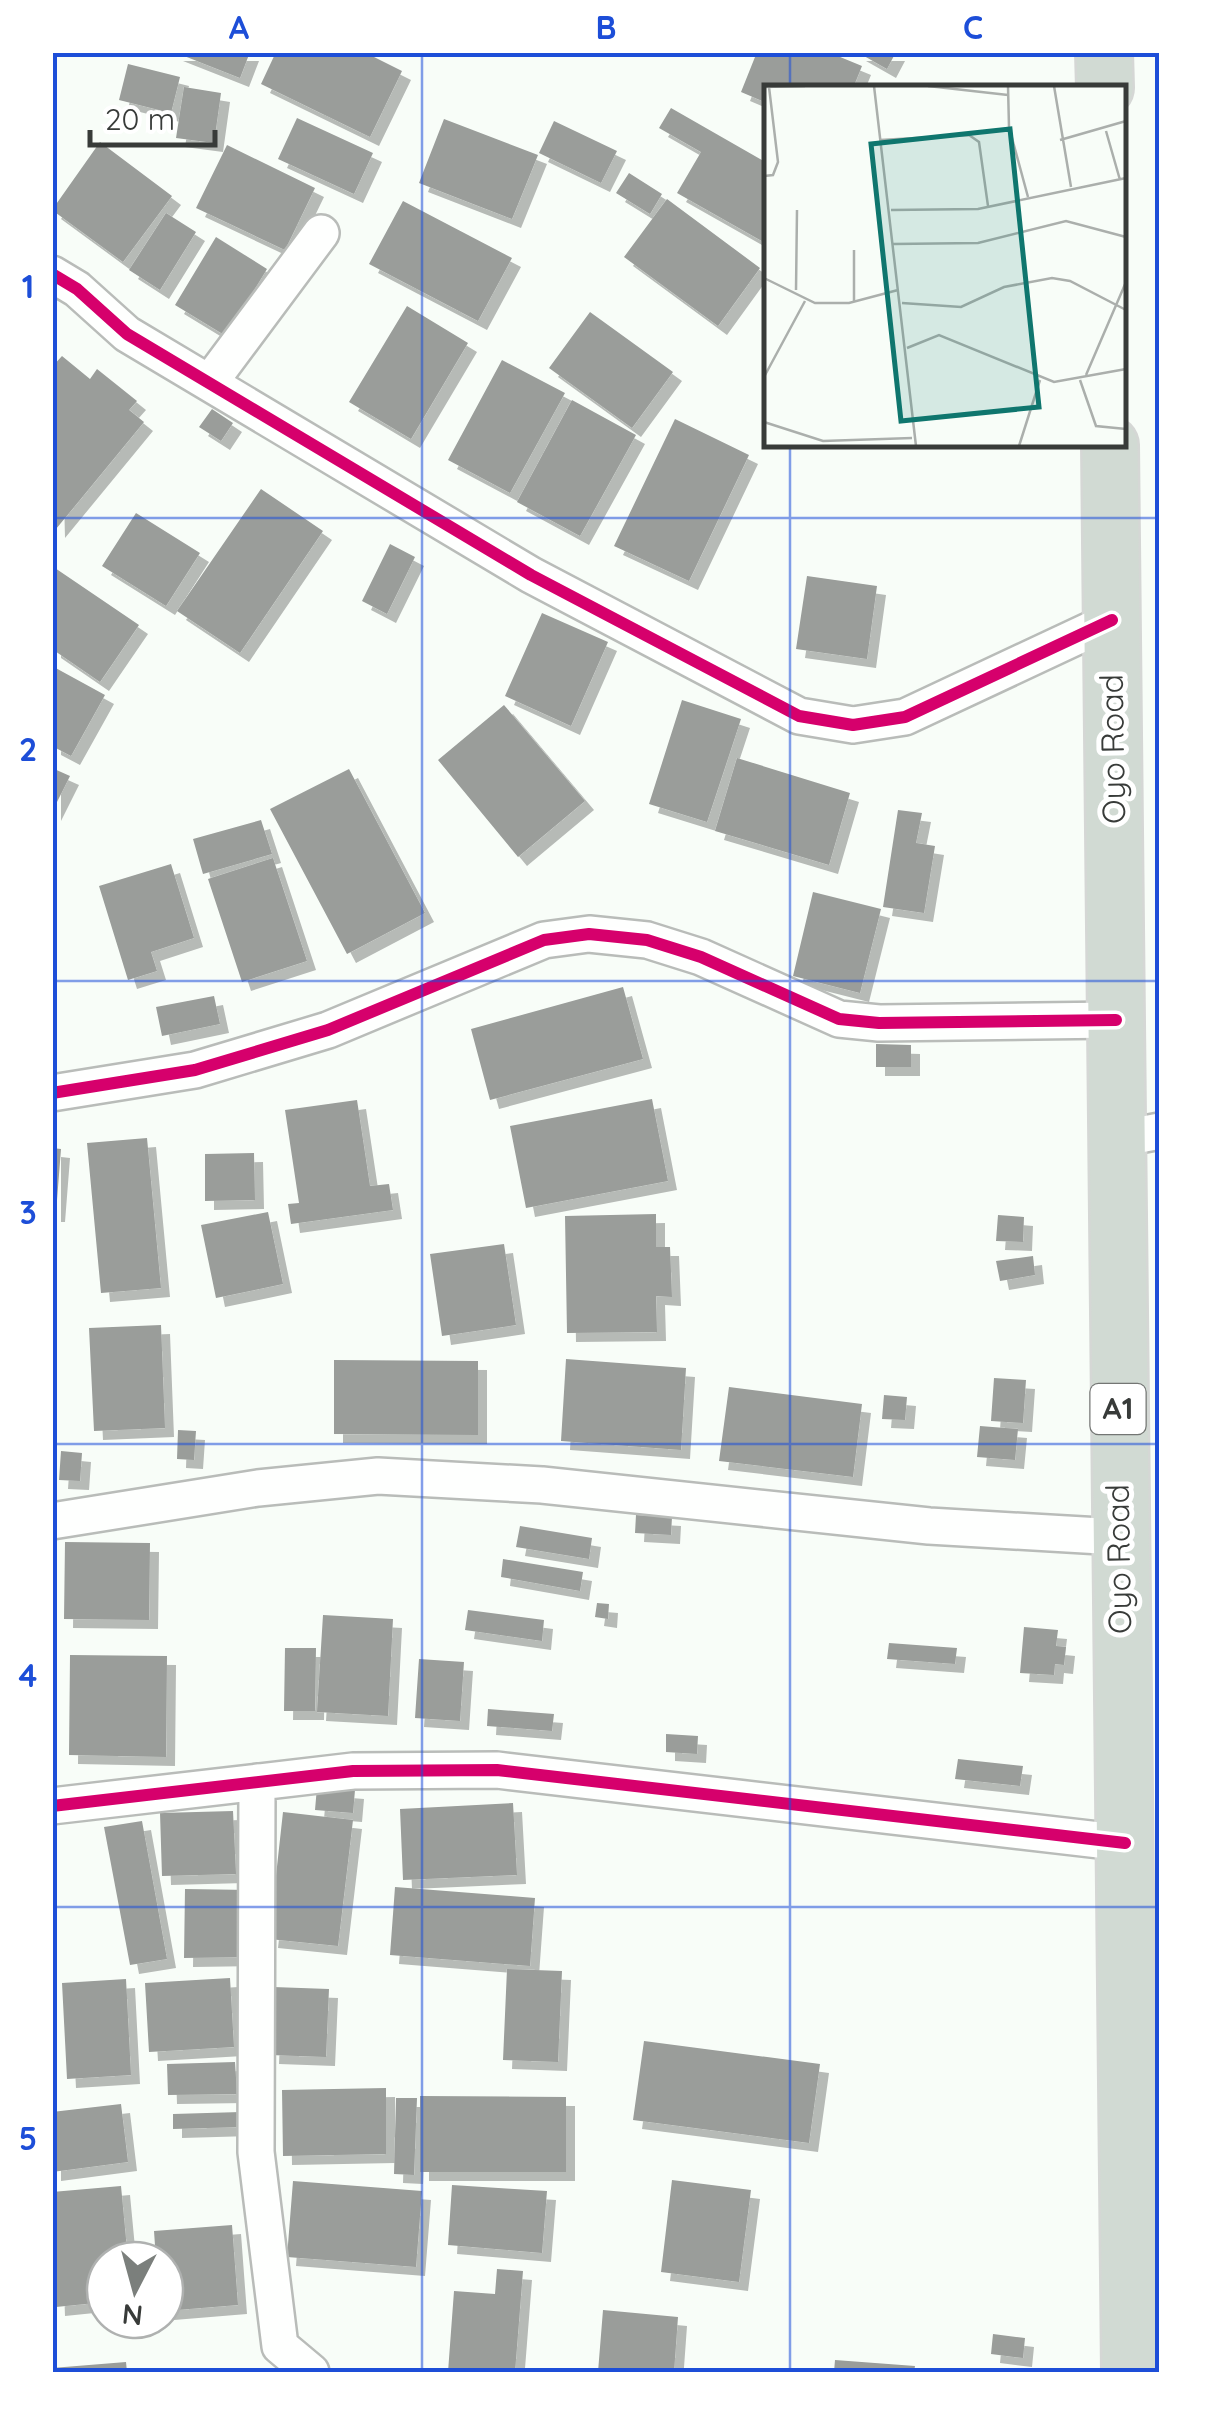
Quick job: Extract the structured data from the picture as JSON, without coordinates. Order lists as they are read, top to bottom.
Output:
{
  "streets": {
    "highway": ["Oyo Road", "A1"]
  },
  "scale_bar": "20 m",
  "north": "bottom",
  "grid": {
    "columns": ["A", "B", "C"],
    "rows": [
      "1",
      "2",
      "3",
      "4",
      "5"
    ]
  }
}
